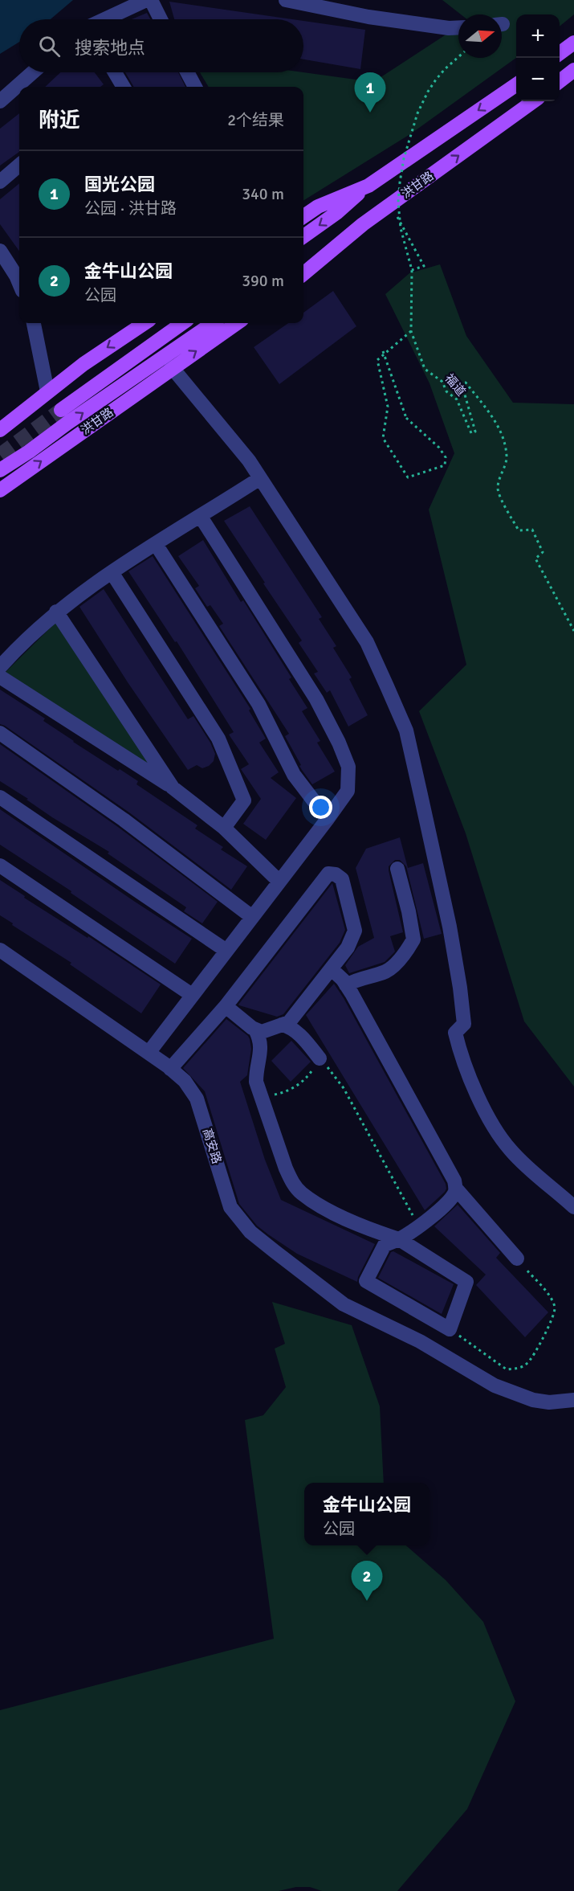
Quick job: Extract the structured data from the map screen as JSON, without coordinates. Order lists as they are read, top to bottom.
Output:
{
  "streets": {
    "main road": ["洪甘路"],
    "street": ["高安路"],
    "path": ["福道"]
  },
  "north": "right",
  "page": {
    "map_buttons": ["+", "−"],
    "search": "搜索地点",
    "pins": ["1", "2"],
    "heading": ["附近", "2个结果"],
    "list": [
      {
        "mark": "1",
        "name": "国光公园",
        "note": "公园 · 洪甘路",
        "value": "340 m"
      },
      {
        "mark": "2",
        "name": "金牛山公园",
        "note": "公园",
        "value": "390 m"
      }
    ],
    "popup": ["金牛山公园", "公园"]
  }
}
